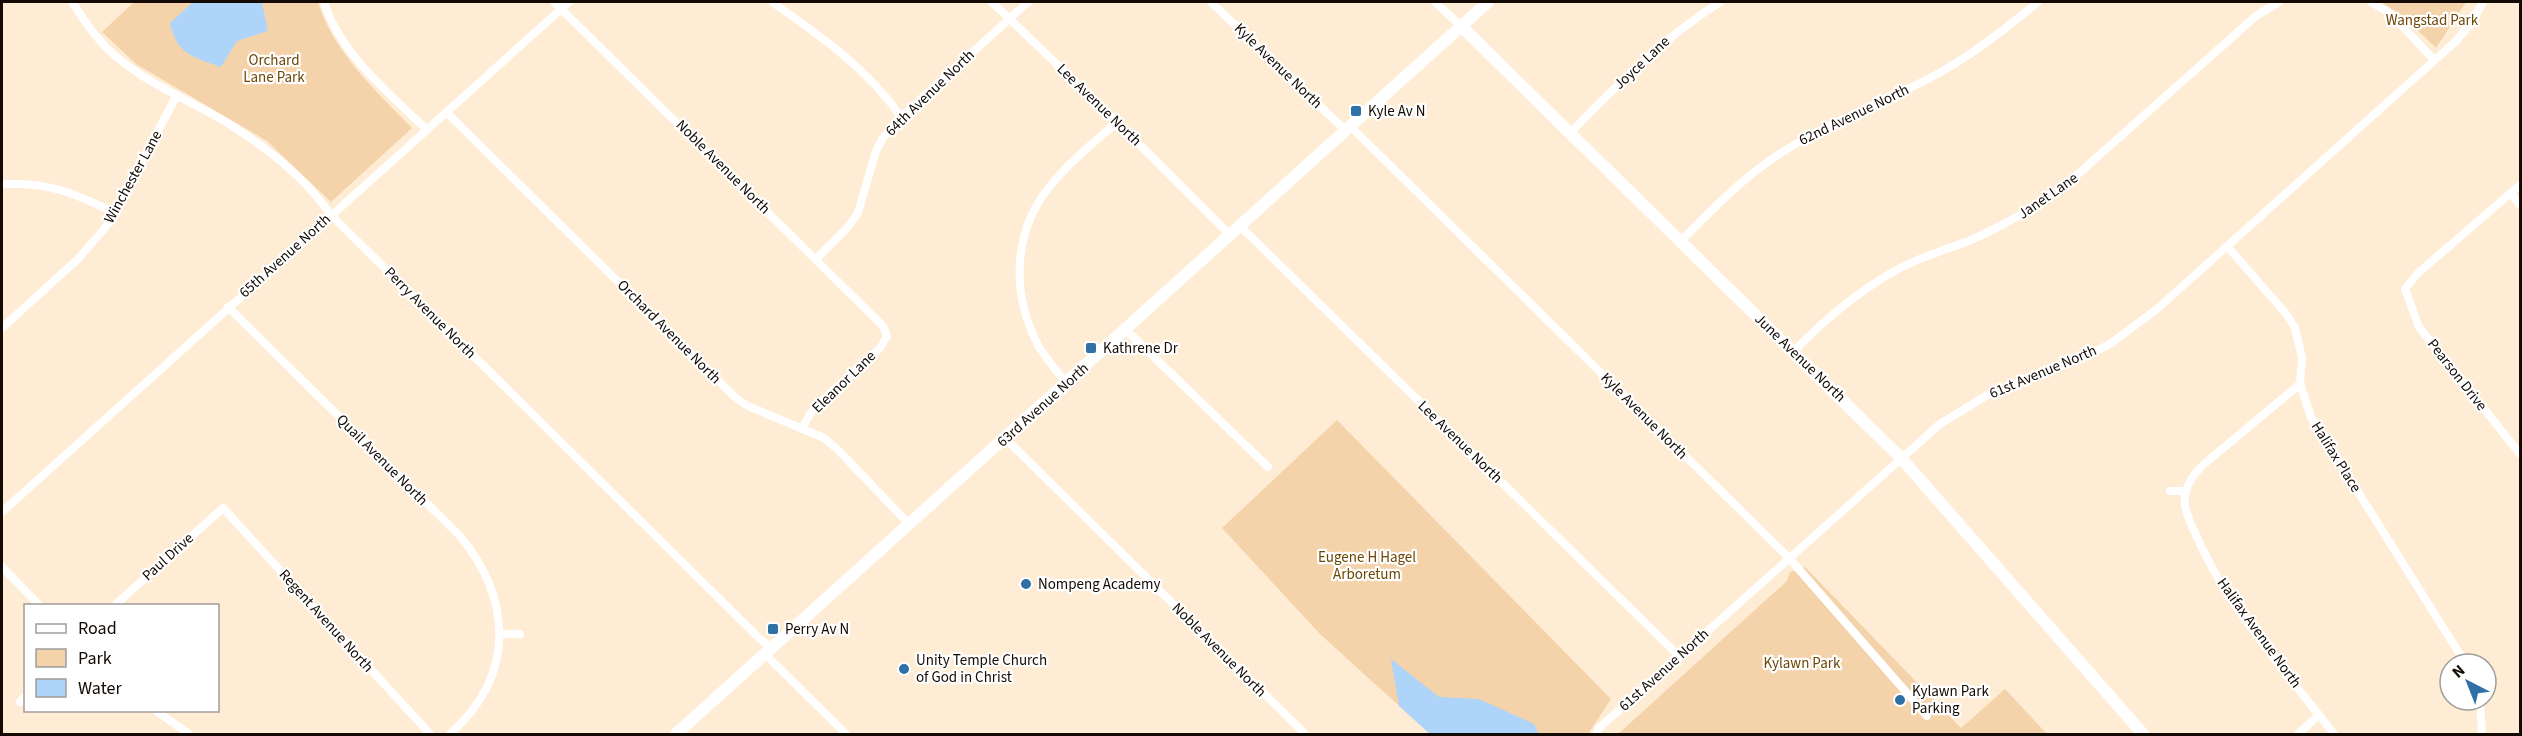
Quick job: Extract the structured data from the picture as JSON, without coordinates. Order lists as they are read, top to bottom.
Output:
{
  "streets": {
    "street": [
      "Joyce Lane",
      "Kyle Avenue North",
      "64th Avenue North",
      "Lee Avenue North",
      "62nd Avenue North",
      "Noble Avenue North",
      "Winchester Lane",
      "Janet Lane",
      "65th Avenue North",
      "Perry Avenue North",
      "Orchard Avenue North",
      "June Avenue North",
      "61st Avenue North",
      "Pearson Drive",
      "Eleanor Lane",
      "63rd Avenue North",
      "Halifax Place",
      "Quail Avenue North",
      "Paul Drive",
      "Regent Avenue North",
      "Halifax Avenue North"
    ]
  },
  "crossings": [
    ["Joyce Lane", "June Avenue North"],
    ["Kyle Avenue North", "61st Avenue North"],
    ["Kyle Avenue North", "63rd Avenue North"],
    ["64th Avenue North", "Lee Avenue North"],
    ["64th Avenue North", "Noble Avenue North"],
    ["Lee Avenue North", "61st Avenue North"],
    ["Lee Avenue North", "63rd Avenue North"],
    ["62nd Avenue North", "June Avenue North"],
    ["Noble Avenue North", "65th Avenue North"],
    ["Noble Avenue North", "Eleanor Lane"],
    ["Noble Avenue North", "63rd Avenue North"],
    ["Winchester Lane", "Perry Avenue North"],
    ["Janet Lane", "June Avenue North"],
    ["65th Avenue North", "Perry Avenue North"],
    ["65th Avenue North", "Orchard Avenue North"],
    ["65th Avenue North", "Quail Avenue North"],
    ["Perry Avenue North", "63rd Avenue North"],
    ["Orchard Avenue North", "Eleanor Lane"],
    ["Orchard Avenue North", "63rd Avenue North"],
    ["June Avenue North", "61st Avenue North"],
    ["June Avenue North", "63rd Avenue North"],
    ["61st Avenue North", "Halifax Place"],
    ["Paul Drive", "Regent Avenue North"]
  ],
  "parks": [
    "Wangstad Park",
    "Orchard Lane Park",
    "Eugene H Hagel Arboretum",
    "Kylawn Park"
  ],
  "places": {
    "transit": ["Kyle Av N", "Kathrene Dr", "Perry Av N"],
    "other": ["Nompeng Academy", "Unity Temple Church of God in Christ", "Kylawn Park Parking"]
  },
  "legend": ["Road", "Park", "Water"],
  "north": "top left"
}
